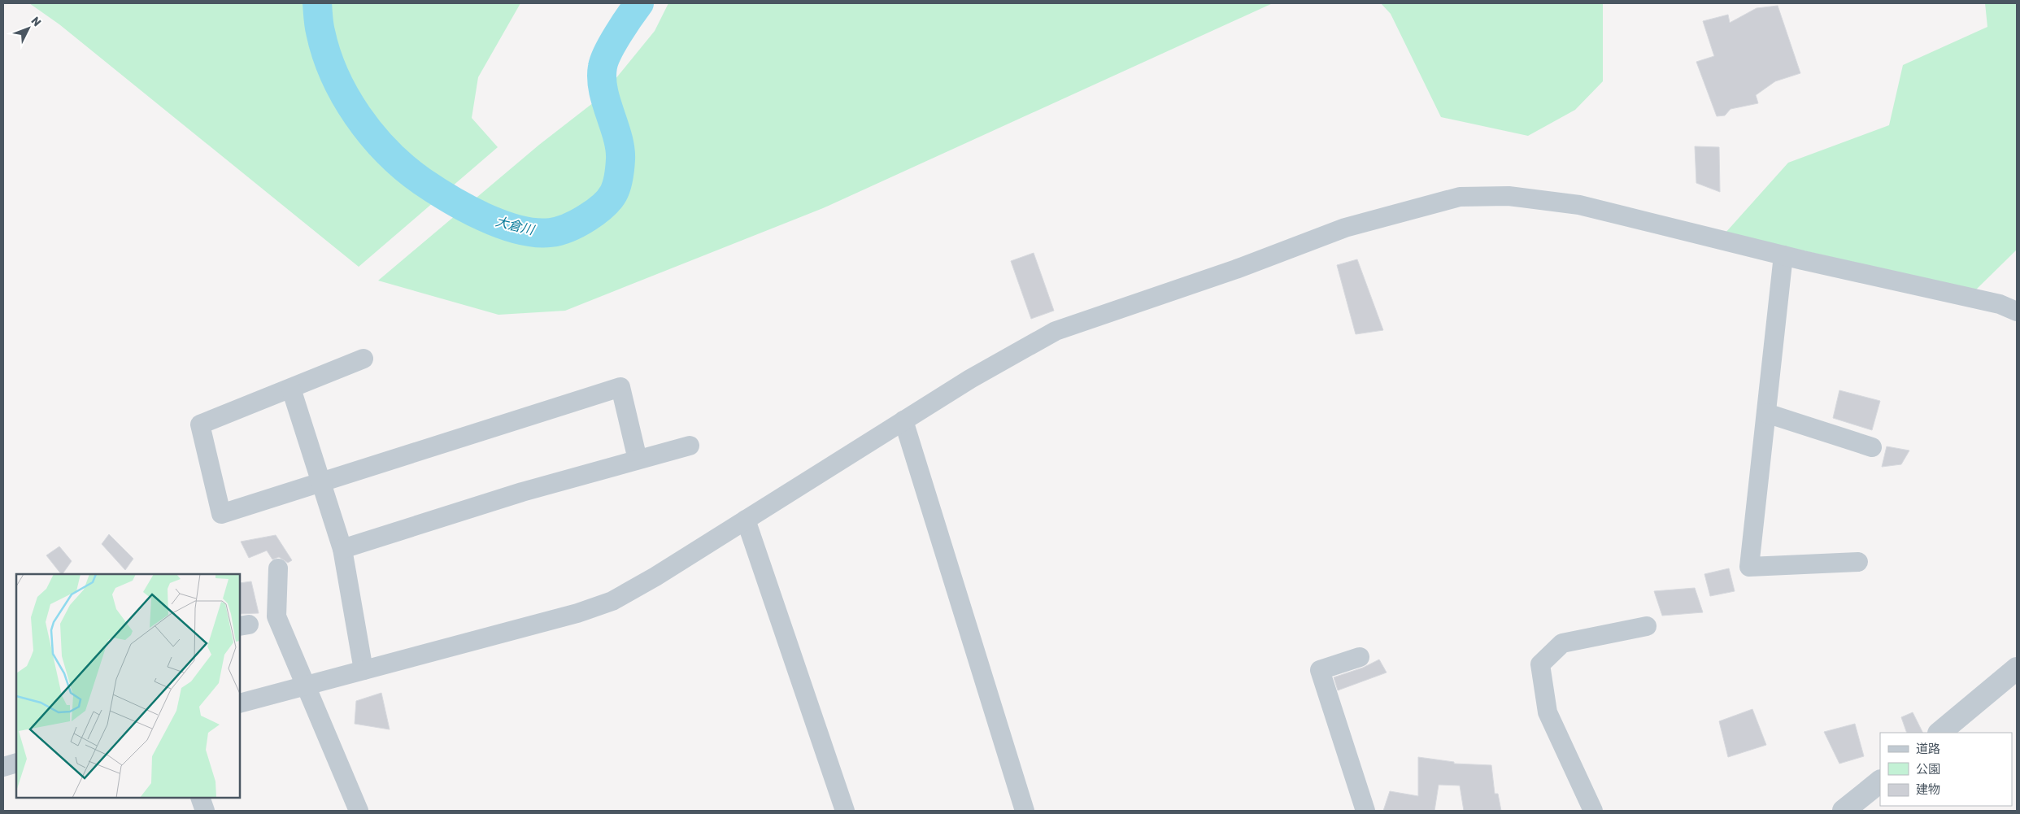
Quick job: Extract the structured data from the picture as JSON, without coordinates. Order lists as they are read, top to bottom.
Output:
{
  "water": ["大倉川"],
  "legend": ["道路", "公園", "建物"],
  "north": "top right"
}
